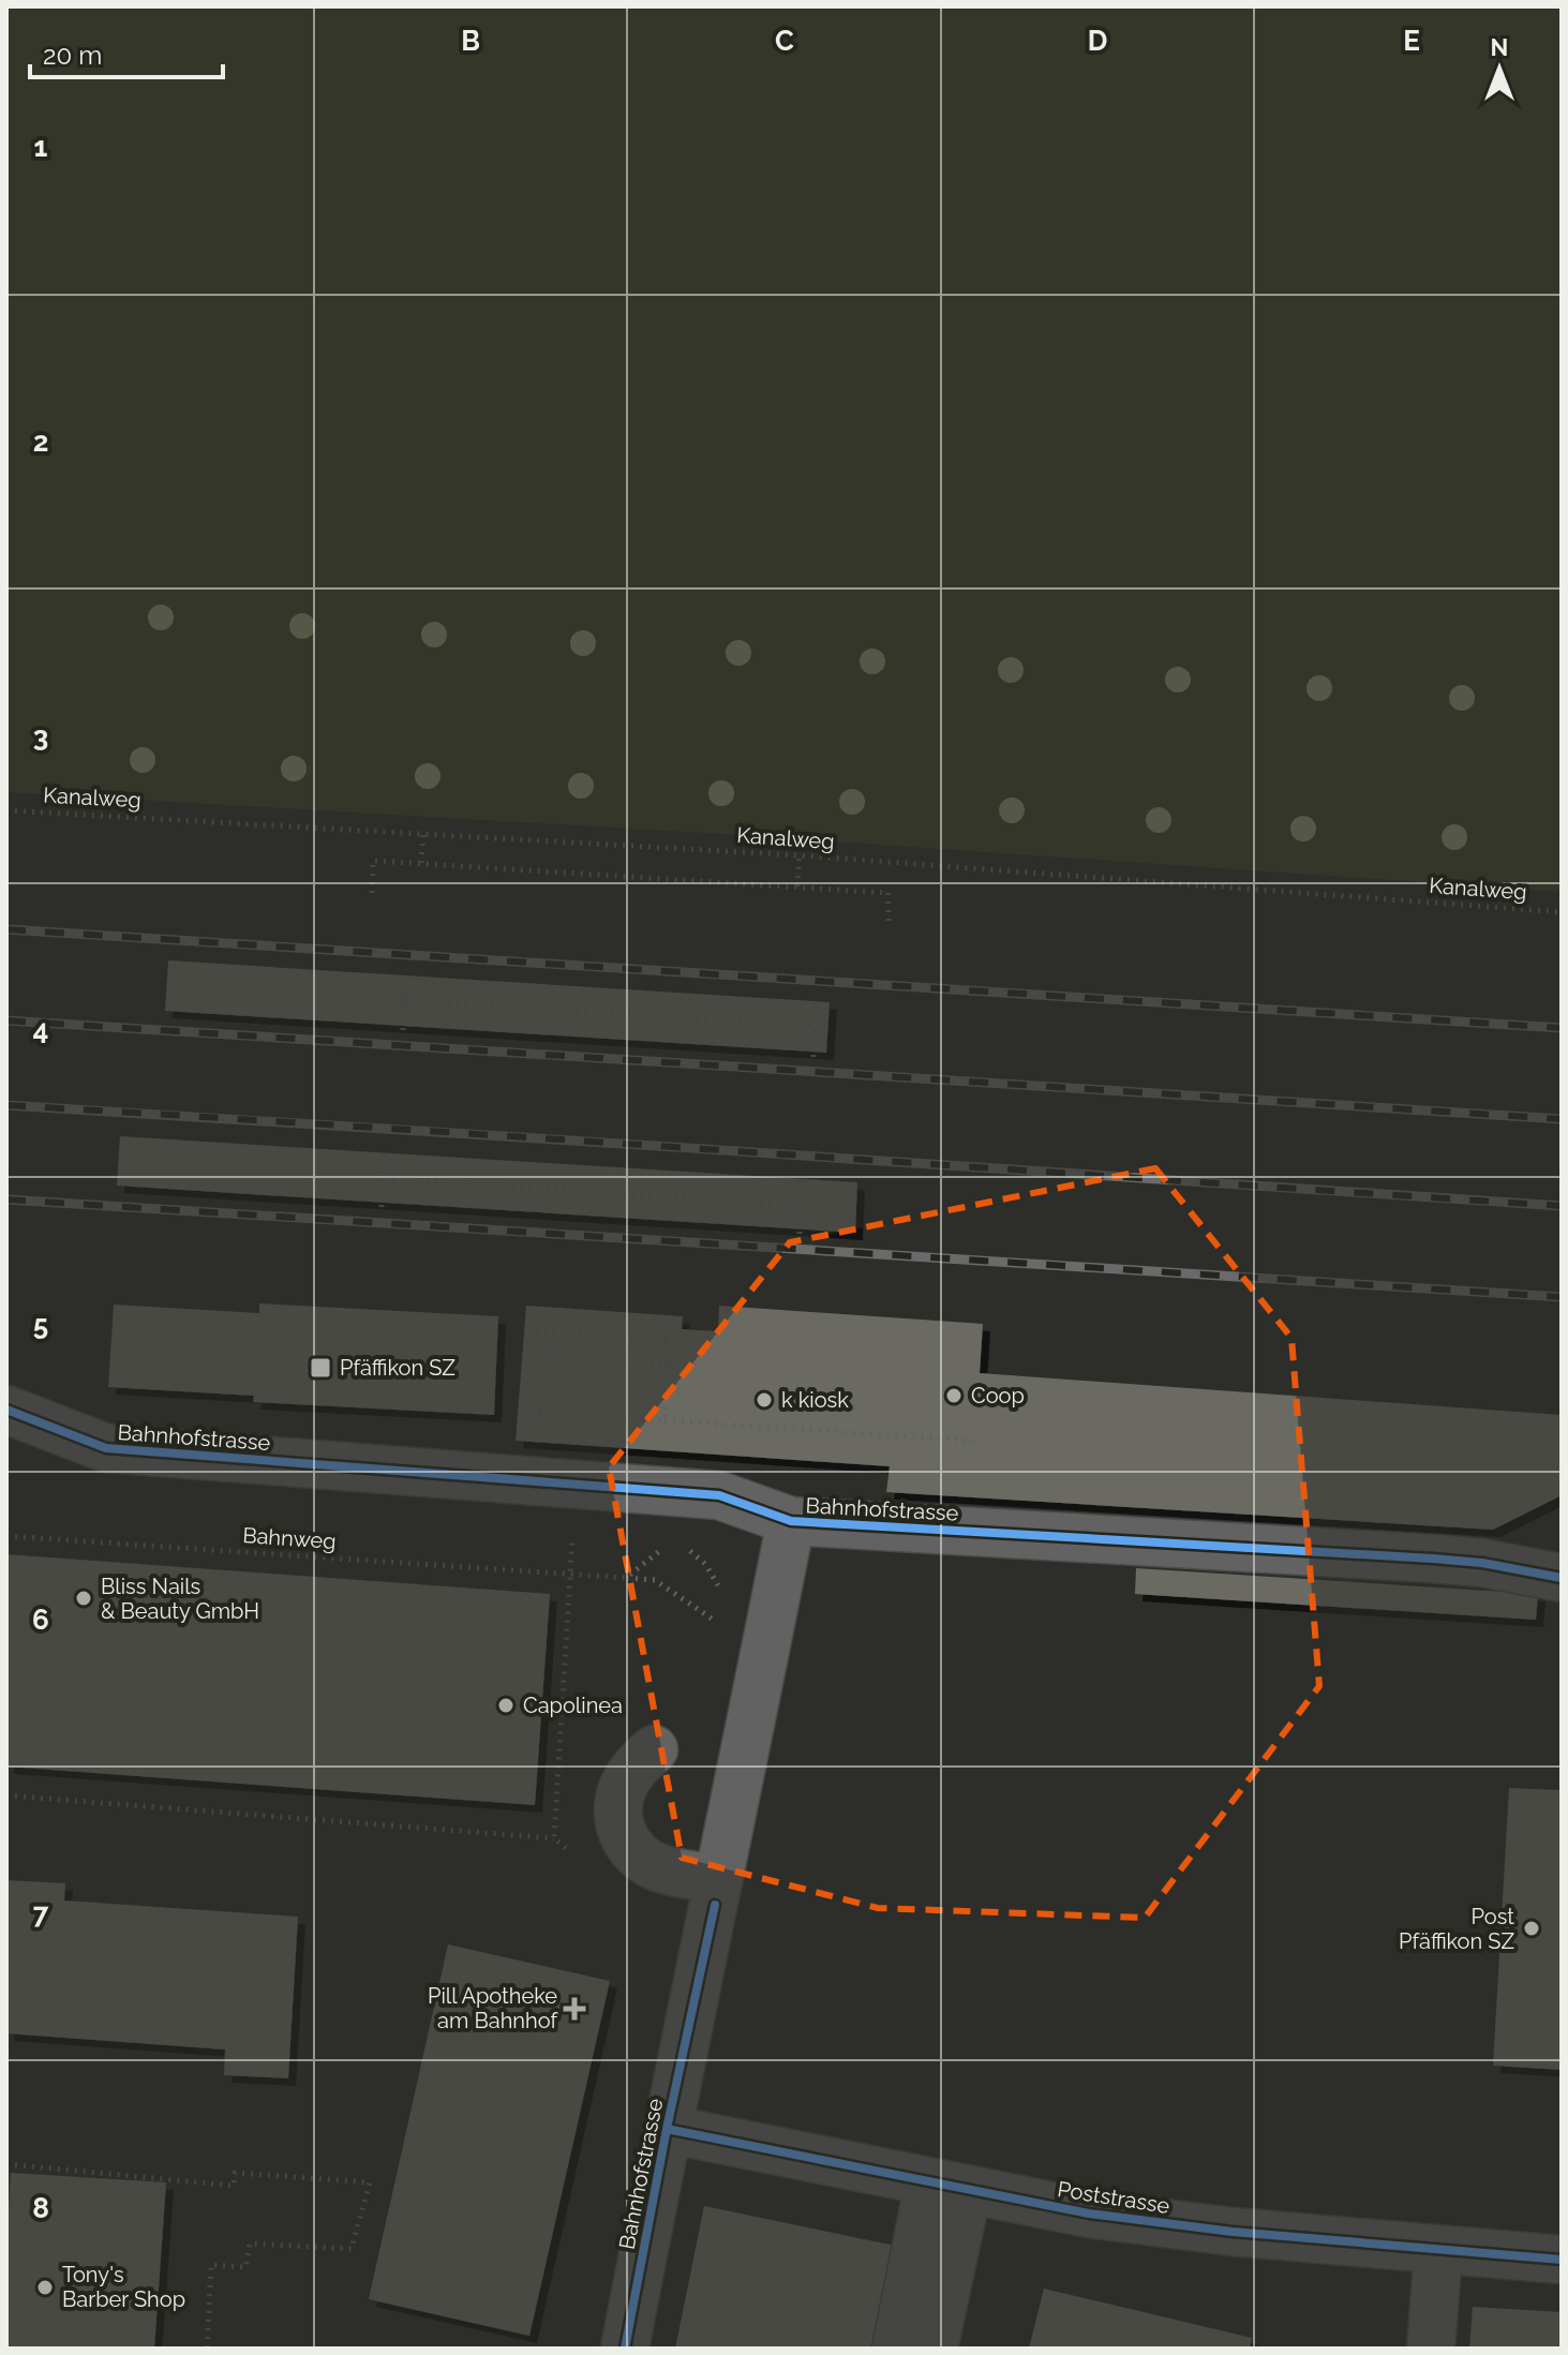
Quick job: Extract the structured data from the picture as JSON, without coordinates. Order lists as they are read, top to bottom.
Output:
{
  "streets": {
    "street": ["Bahnhofstrasse", "Poststrasse"],
    "path": ["Kanalweg", "Bahnweg"]
  },
  "crossings": [
    ["Bahnhofstrasse", "Poststrasse"]
  ],
  "places": {
    "transit": ["Pfäffikon SZ"],
    "other": [
      "Coop",
      "k kiosk",
      "Bliss Nails & Beauty GmbH",
      "Capolinea",
      "Post Pfäffikon SZ",
      "Tony's Barber Shop"
    ],
    "health": ["Pill Apotheke am Bahnhof"]
  },
  "scale_bar": "20 m",
  "north": "top",
  "grid": {
    "columns": [
      "B",
      "C",
      "D",
      "E"
    ],
    "rows": [
      "1",
      "2",
      "3",
      "4",
      "5",
      "6",
      "7",
      "8"
    ]
  }
}
